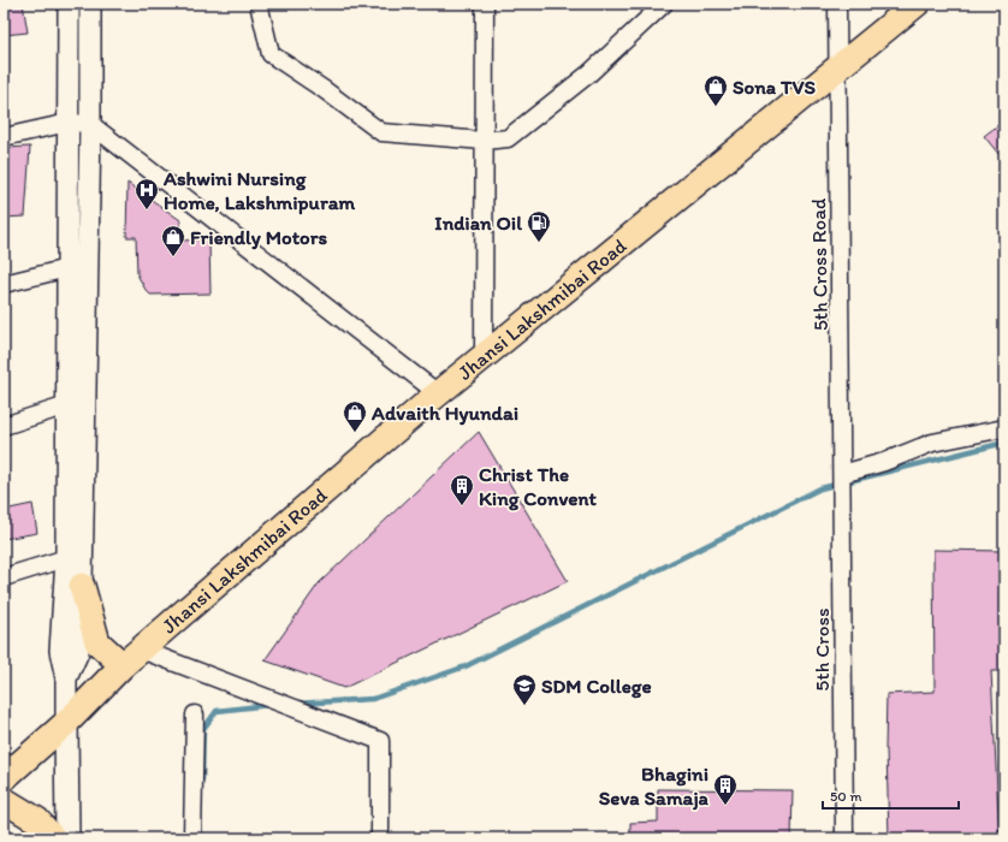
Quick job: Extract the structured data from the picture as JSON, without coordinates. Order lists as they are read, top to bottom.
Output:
{
  "streets": {
    "main road": ["Jhansi Lakshmibai Road"],
    "street": ["5th Cross Road", "5th Cross"]
  },
  "crossings": [
    ["5th Cross Road", "Jhansi Lakshmibai Road"],
    ["5th Cross Road", "5th Cross"]
  ],
  "places": {
    "shop": ["Sona TVS", "Friendly Motors", "Advaith Hyundai"],
    "hospital": ["Ashwini Nursing Home, Lakshmipuram"],
    "fuel station": ["Indian Oil"],
    "building": ["Christ The King Convent", "Bhagini Seva Samaja"],
    "school or university": ["SDM College"]
  },
  "scale_bar": "50 m"
}
